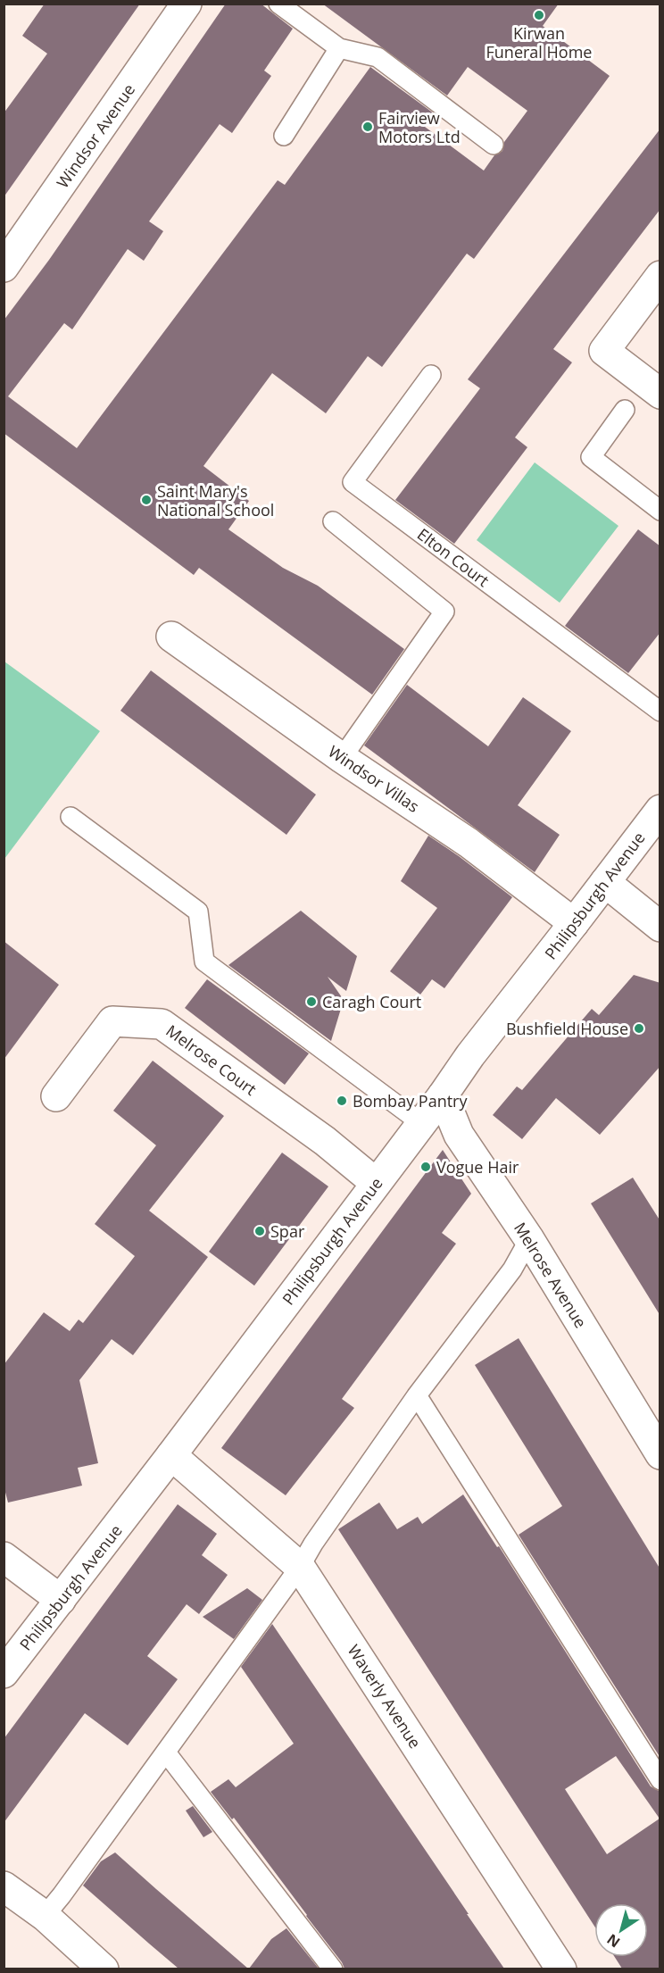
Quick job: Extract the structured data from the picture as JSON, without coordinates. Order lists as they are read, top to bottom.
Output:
{
  "streets": {
    "street": [
      "Windsor Avenue",
      "Windsor Villas",
      "Philipsburgh Avenue",
      "Melrose Court",
      "Melrose Avenue",
      "Waverly Avenue"
    ],
    "lane": ["Elton Court"]
  },
  "crossings": [
    ["Windsor Villas", "Philipsburgh Avenue"],
    ["Philipsburgh Avenue", "Melrose Court"],
    ["Philipsburgh Avenue", "Melrose Avenue"],
    ["Philipsburgh Avenue", "Waverly Avenue"]
  ],
  "places": [
    "Kirwan Funeral Home",
    "Fairview Motors Ltd",
    "Saint Mary's National School",
    "Caragh Court",
    "Bushfield House",
    "Bombay Pantry",
    "Vogue Hair",
    "Spar"
  ],
  "north": "bottom left"
}
